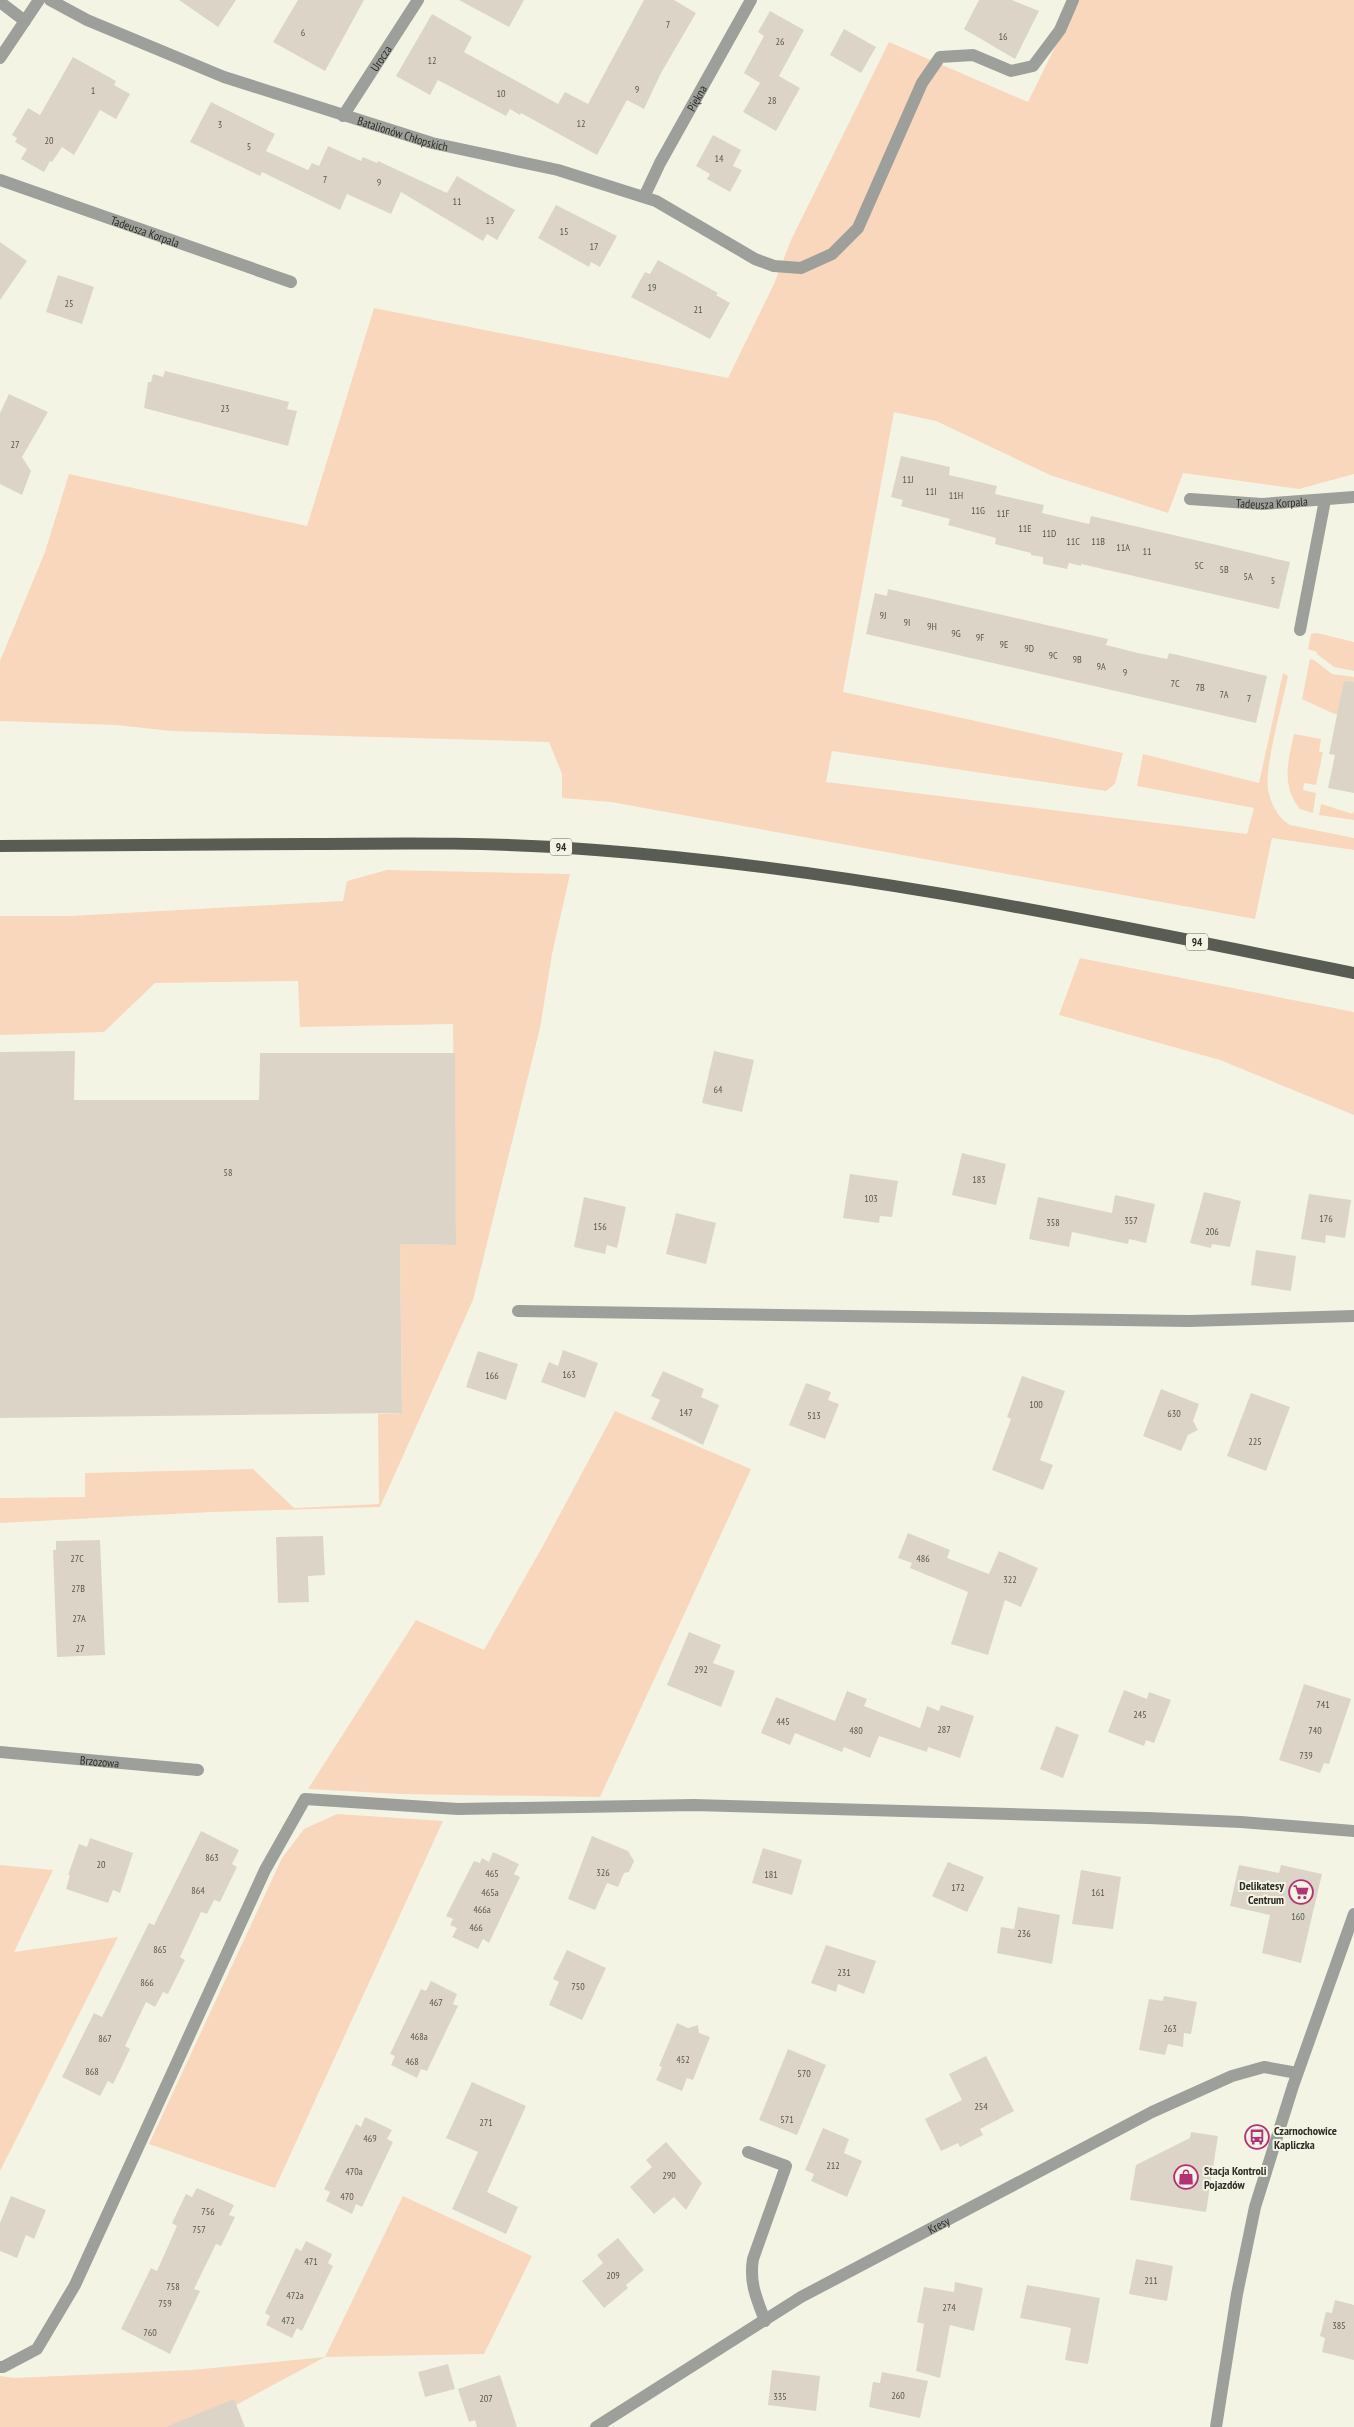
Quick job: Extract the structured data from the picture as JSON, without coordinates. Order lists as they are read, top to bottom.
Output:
{
  "streets": {
    "main road": ["94"],
    "street": [
      "Urocza",
      "Piękna",
      "Batalionów Chłopskich",
      "Tadeusza Korpala",
      "Brzozowa",
      "Kresy"
    ]
  },
  "crossings": [
    ["Urocza", "Batalionów Chłopskich"],
    ["Piękna", "Batalionów Chłopskich"]
  ],
  "places": {
    "supermarket": ["Delikatesy Centrum"],
    "bus stop": ["Czarnochowice Kapliczka"],
    "shop": ["Stacja Kontroli Pojazdów"]
  },
  "house_numbers": [
    "7",
    "6",
    "16",
    "26",
    "12",
    "9",
    "1",
    "10",
    "28",
    "12",
    "3",
    "20",
    "5",
    "14",
    "7",
    "9",
    "11",
    "13",
    "15",
    "17",
    "19",
    "25",
    "21",
    "23",
    "27",
    "11J",
    "11I",
    "11H",
    "11G",
    "11F",
    "11E",
    "11D",
    "11C",
    "11B",
    "11A",
    "11",
    "5C",
    "5B",
    "5A",
    "5",
    "9J",
    "9I",
    "9H",
    "9G",
    "9F",
    "9E",
    "9D",
    "9C",
    "9B",
    "9A",
    "9",
    "7C",
    "7B",
    "7A",
    "7",
    "64",
    "58",
    "183",
    "103",
    "176",
    "357",
    "358",
    "156",
    "206",
    "163",
    "166",
    "100",
    "147",
    "630",
    "513",
    "225",
    "27C",
    "486",
    "322",
    "27B",
    "27A",
    "27",
    "292",
    "741",
    "245",
    "445",
    "287",
    "480",
    "740",
    "739",
    "863",
    "20",
    "326",
    "465",
    "181",
    "172",
    "864",
    "465a",
    "161",
    "466a",
    "160",
    "466",
    "236",
    "865",
    "231",
    "866",
    "750",
    "467",
    "263",
    "468a",
    "867",
    "452",
    "468",
    "868",
    "570",
    "254",
    "571",
    "271",
    "469",
    "212",
    "470a",
    "290",
    "470",
    "756",
    "757",
    "471",
    "209",
    "211",
    "758",
    "472a",
    "759",
    "274",
    "472",
    "385",
    "760",
    "260",
    "335",
    "207"
  ]
}
